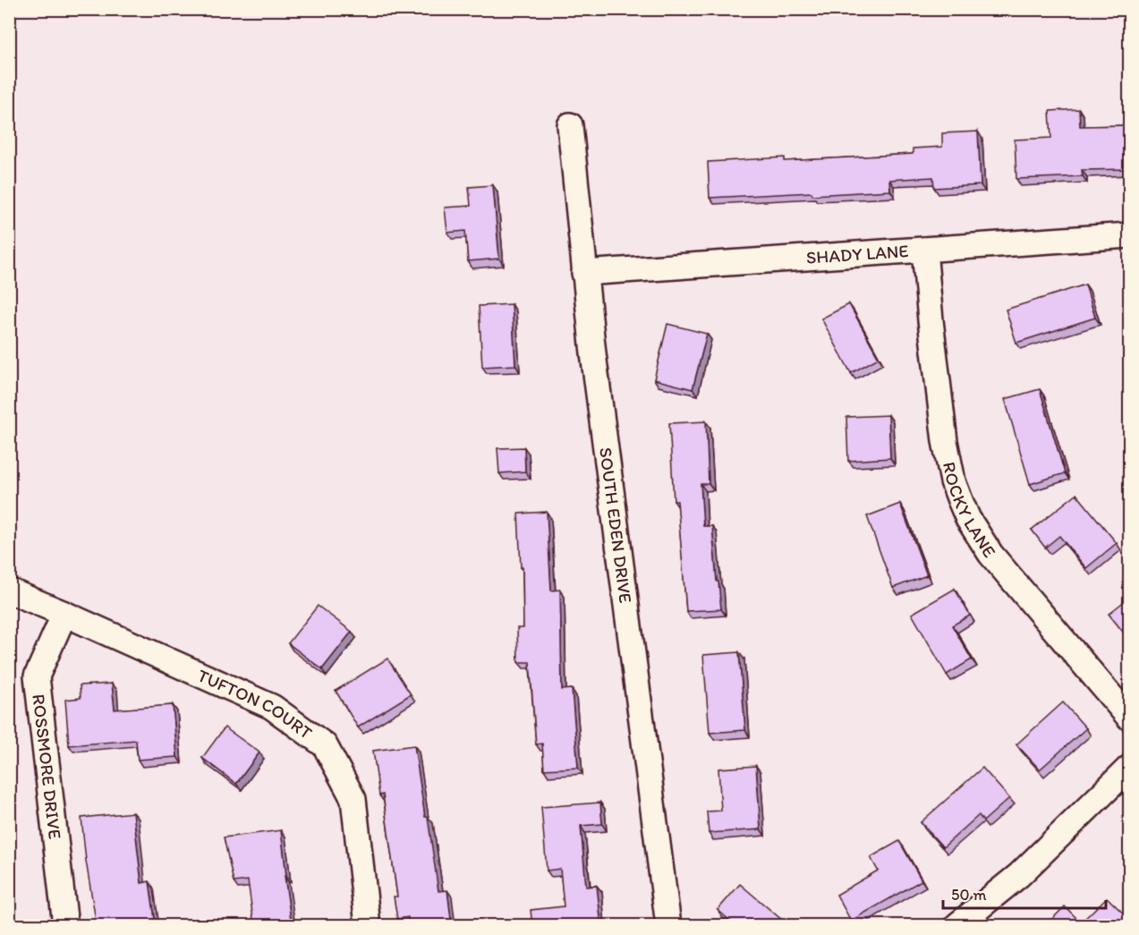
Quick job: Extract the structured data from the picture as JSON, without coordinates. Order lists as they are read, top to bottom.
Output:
{
  "streets": {
    "street": [
      "SHADY LANE",
      "ROCKY LANE",
      "SOUTH EDEN DRIVE",
      "TUFTON COURT",
      "ROSSMORE DRIVE"
    ]
  },
  "crossings": [
    ["SHADY LANE", "ROCKY LANE"],
    ["SHADY LANE", "SOUTH EDEN DRIVE"],
    ["TUFTON COURT", "ROSSMORE DRIVE"]
  ],
  "scale_bar": "50 m"
}
